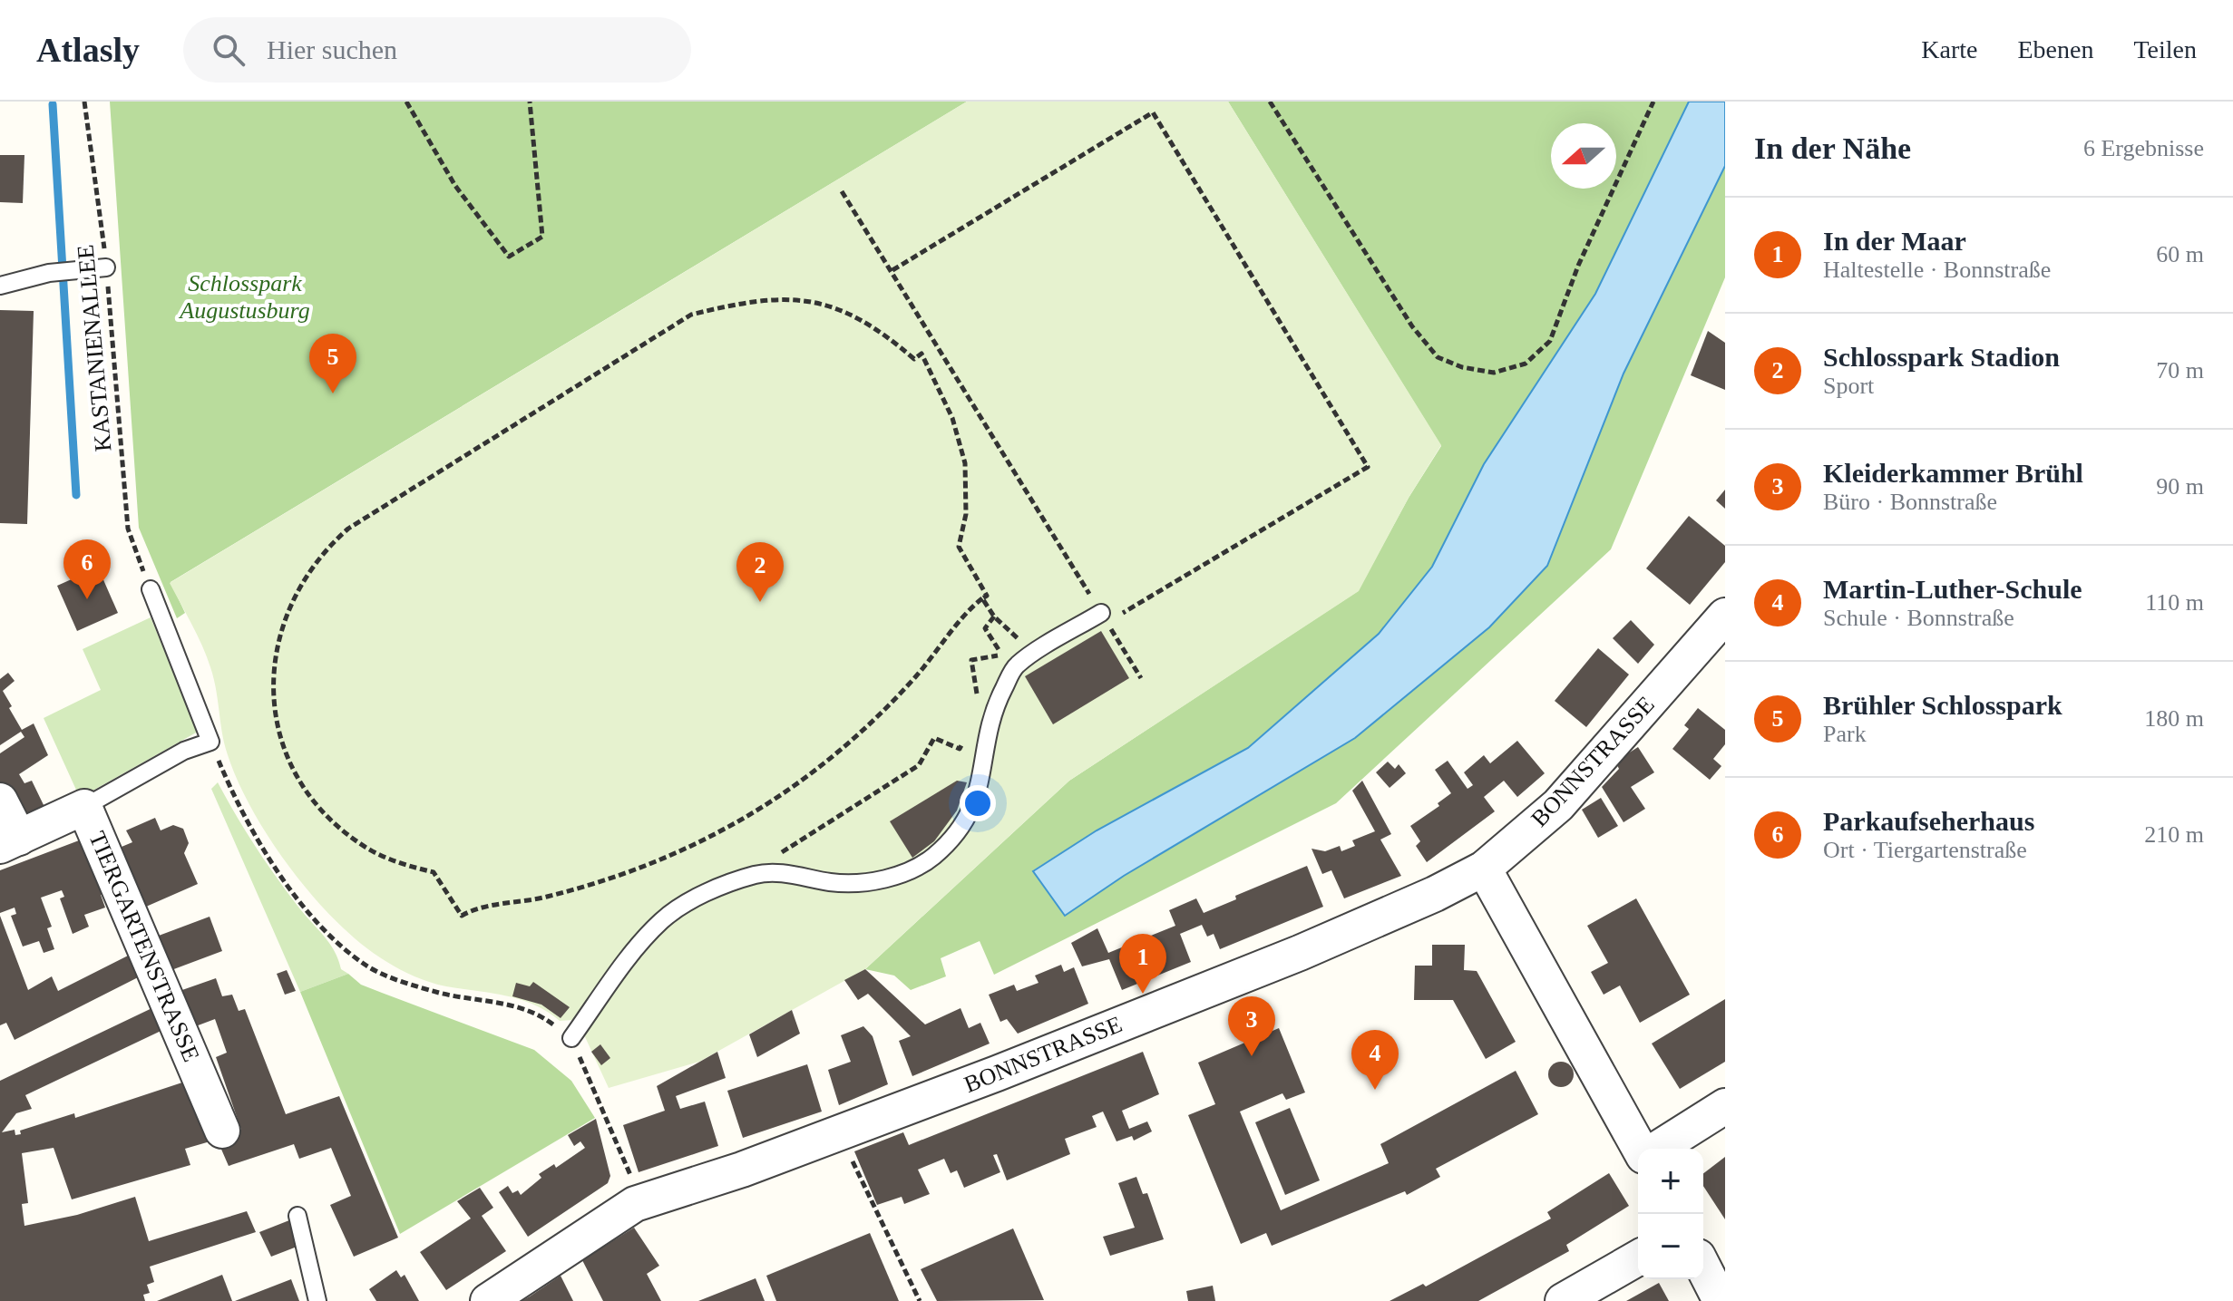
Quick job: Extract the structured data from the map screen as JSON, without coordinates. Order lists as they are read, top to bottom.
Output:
{
  "streets": {
    "street": ["BONNSTRASSE", "TIERGARTENSTRASSE"],
    "path": ["KASTANIENALLEE"]
  },
  "parks": ["Schlosspark Augustusburg"],
  "north": "left",
  "page": {
    "header": "Atlasly",
    "search": "Hier suchen",
    "nav": ["Karte", "Ebenen", "Teilen"],
    "heading": ["In der Nähe", "6 Ergebnisse"],
    "list": [
      {
        "mark": "1",
        "name": "In der Maar",
        "note": "Haltestelle · Bonnstraße",
        "value": "60 m"
      },
      {
        "mark": "2",
        "name": "Schlosspark Stadion",
        "note": "Sport",
        "value": "70 m"
      },
      {
        "mark": "3",
        "name": "Kleiderkammer Brühl",
        "note": "Büro · Bonnstraße",
        "value": "90 m"
      },
      {
        "mark": "4",
        "name": "Martin-Luther-Schule",
        "note": "Schule · Bonnstraße",
        "value": "110 m"
      },
      {
        "mark": "5",
        "name": "Brühler Schlosspark",
        "note": "Park",
        "value": "180 m"
      },
      {
        "mark": "6",
        "name": "Parkaufseherhaus",
        "note": "Ort · Tiergartenstraße",
        "value": "210 m"
      }
    ],
    "pins": [
      "5",
      "6",
      "2",
      "1",
      "3",
      "4"
    ],
    "map_buttons": ["+", "−"]
  }
}
